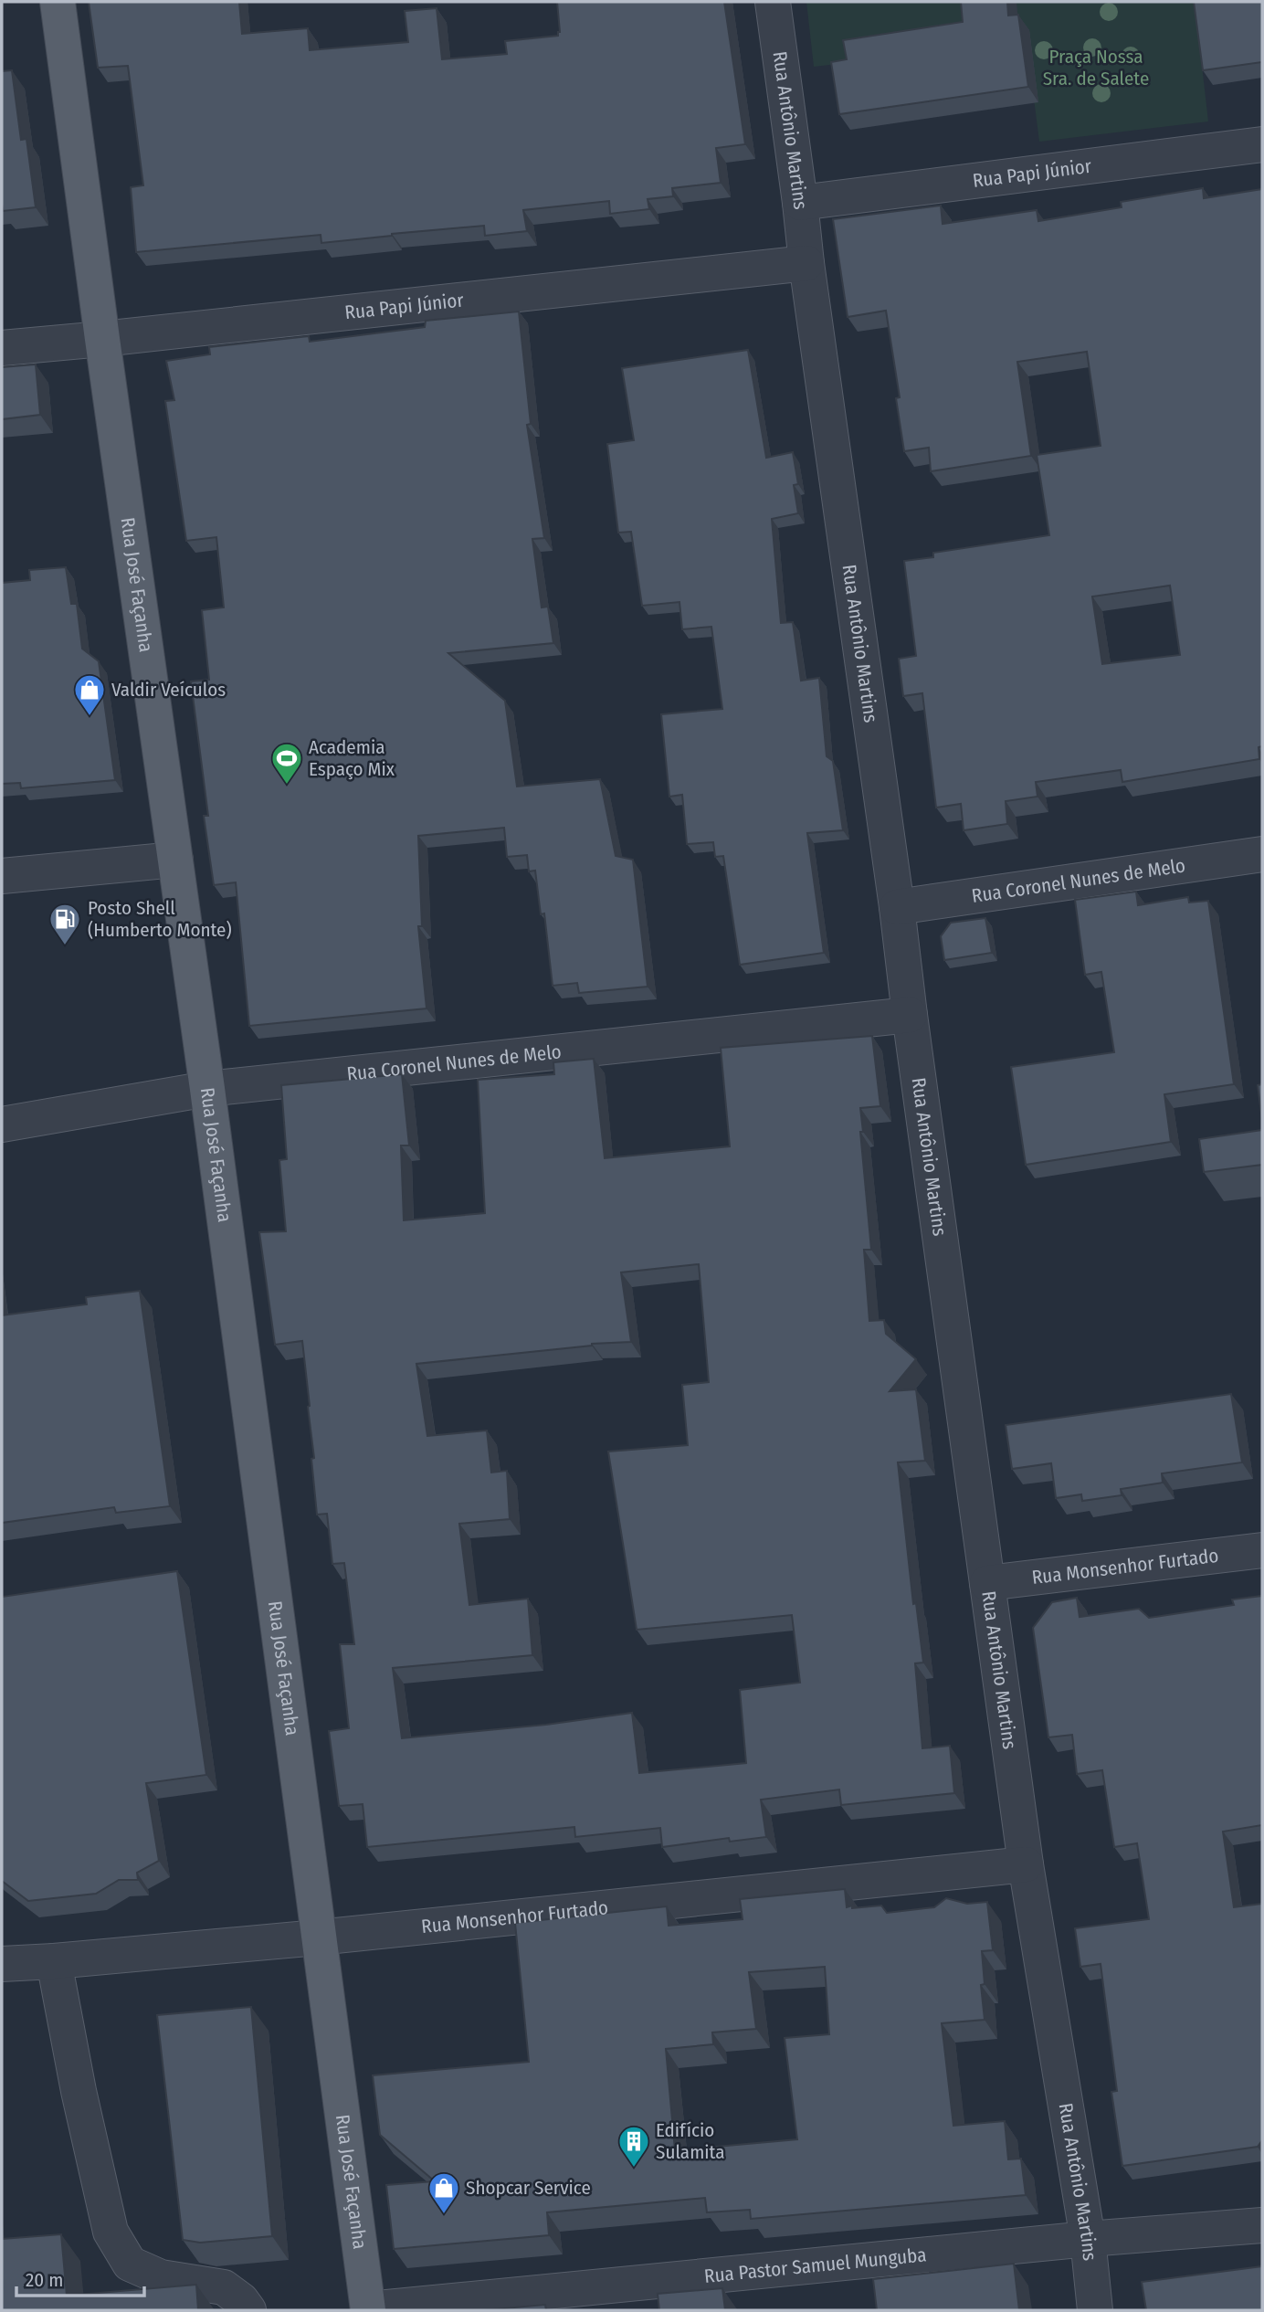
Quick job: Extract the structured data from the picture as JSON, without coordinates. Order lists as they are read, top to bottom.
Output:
{
  "streets": {
    "main road": ["Rua José Façanha"],
    "street": [
      "Rua Antônio Martins",
      "Rua Papi Júnior",
      "Rua Coronel Nunes de Melo",
      "Rua Monsenhor Furtado",
      "Rua Pastor Samuel Munguba"
    ]
  },
  "crossings": [
    ["Rua Antônio Martins", "Rua Papi Júnior"],
    ["Rua Antônio Martins", "Rua Coronel Nunes de Melo"],
    ["Rua Antônio Martins", "Rua Monsenhor Furtado"],
    ["Rua Antônio Martins", "Rua Pastor Samuel Munguba"],
    ["Rua Papi Júnior", "Rua José Façanha"],
    ["Rua José Façanha", "Rua Coronel Nunes de Melo"],
    ["Rua José Façanha", "Rua Monsenhor Furtado"],
    ["Rua José Façanha", "Rua Pastor Samuel Munguba"]
  ],
  "parks": ["Praça Nossa Sra. de Salete"],
  "places": {
    "shop": ["Valdir Veículos", "Shopcar Service"],
    "sports": ["Academia Espaço Mix"],
    "fuel station": ["Posto Shell (Humberto Monte)"],
    "building": ["Edifício Sulamita"]
  },
  "scale_bar": "20 m"
}
